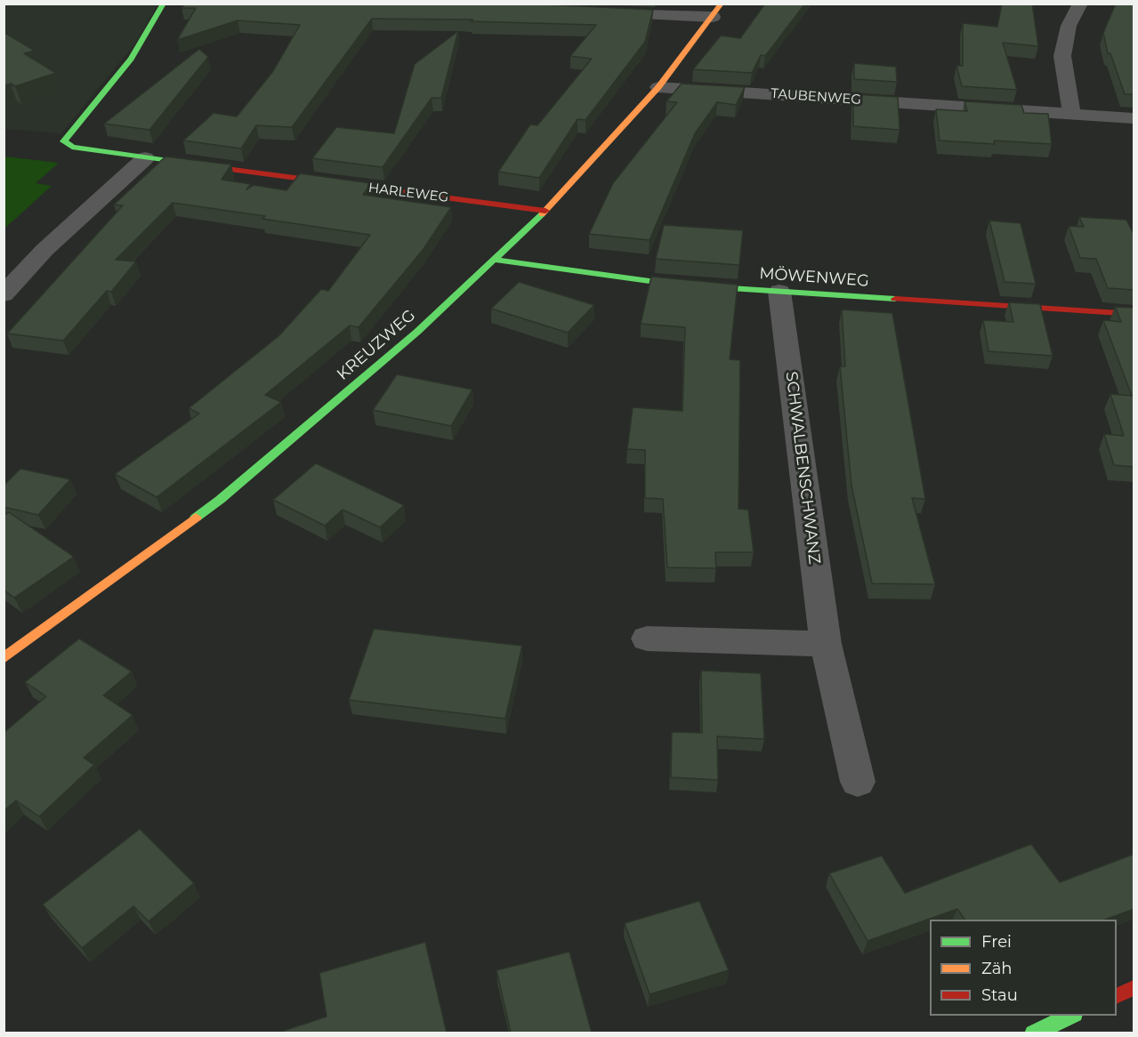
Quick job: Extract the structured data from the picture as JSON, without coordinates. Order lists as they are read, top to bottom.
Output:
{
  "streets": {
    "street": [
      "TAUBENWEG",
      "HARLEWEG",
      "MÖWENWEG",
      "KREUZWEG",
      "SCHWALBENSCHWANZ"
    ]
  },
  "crossings": [
    ["TAUBENWEG", "KREUZWEG"],
    ["HARLEWEG", "KREUZWEG"],
    ["MÖWENWEG", "KREUZWEG"],
    ["MÖWENWEG", "SCHWALBENSCHWANZ"]
  ],
  "legend": ["Frei", "Zäh", "Stau"]
}
